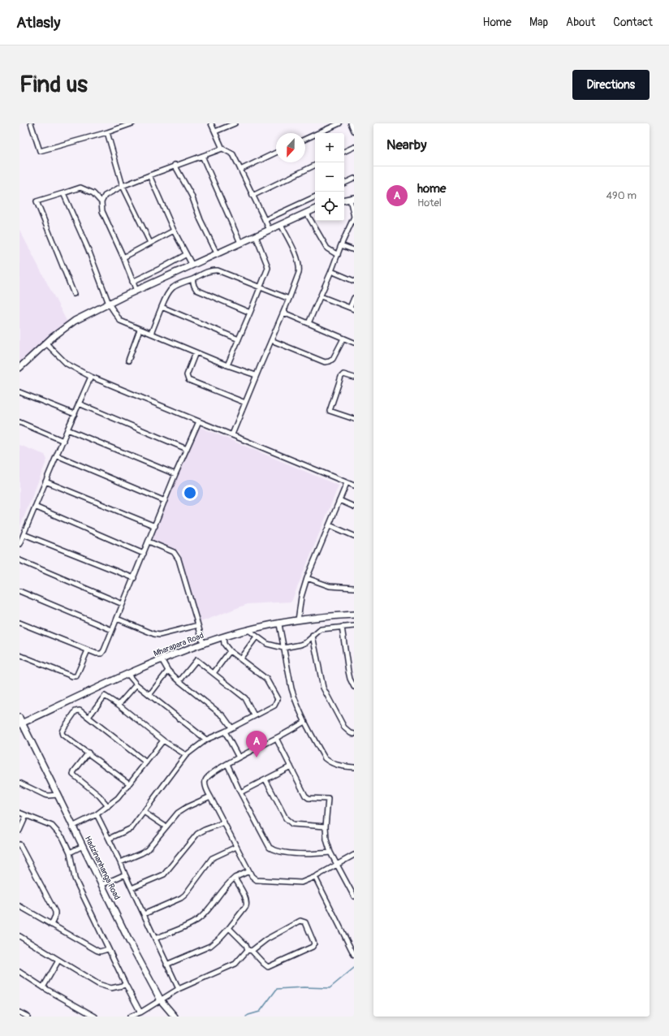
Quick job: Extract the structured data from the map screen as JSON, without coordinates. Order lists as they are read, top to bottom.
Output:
{
  "streets": {
    "street": ["Mharapara Road", "Hadzinanhanga Road"]
  },
  "crossings": [
    ["Mharapara Road", "Hadzinanhanga Road"]
  ],
  "north": "bottom",
  "page": {
    "header": "Atlasly",
    "nav": [
      "Home",
      "Map",
      "About",
      "Contact"
    ],
    "buttons": "Directions",
    "title": "Find us",
    "heading": "Nearby",
    "map_buttons": ["+", "−"],
    "list": [
      {
        "mark": "A",
        "name": "home",
        "note": "Hotel",
        "value": "490 m"
      }
    ],
    "pins": "A"
  }
}
